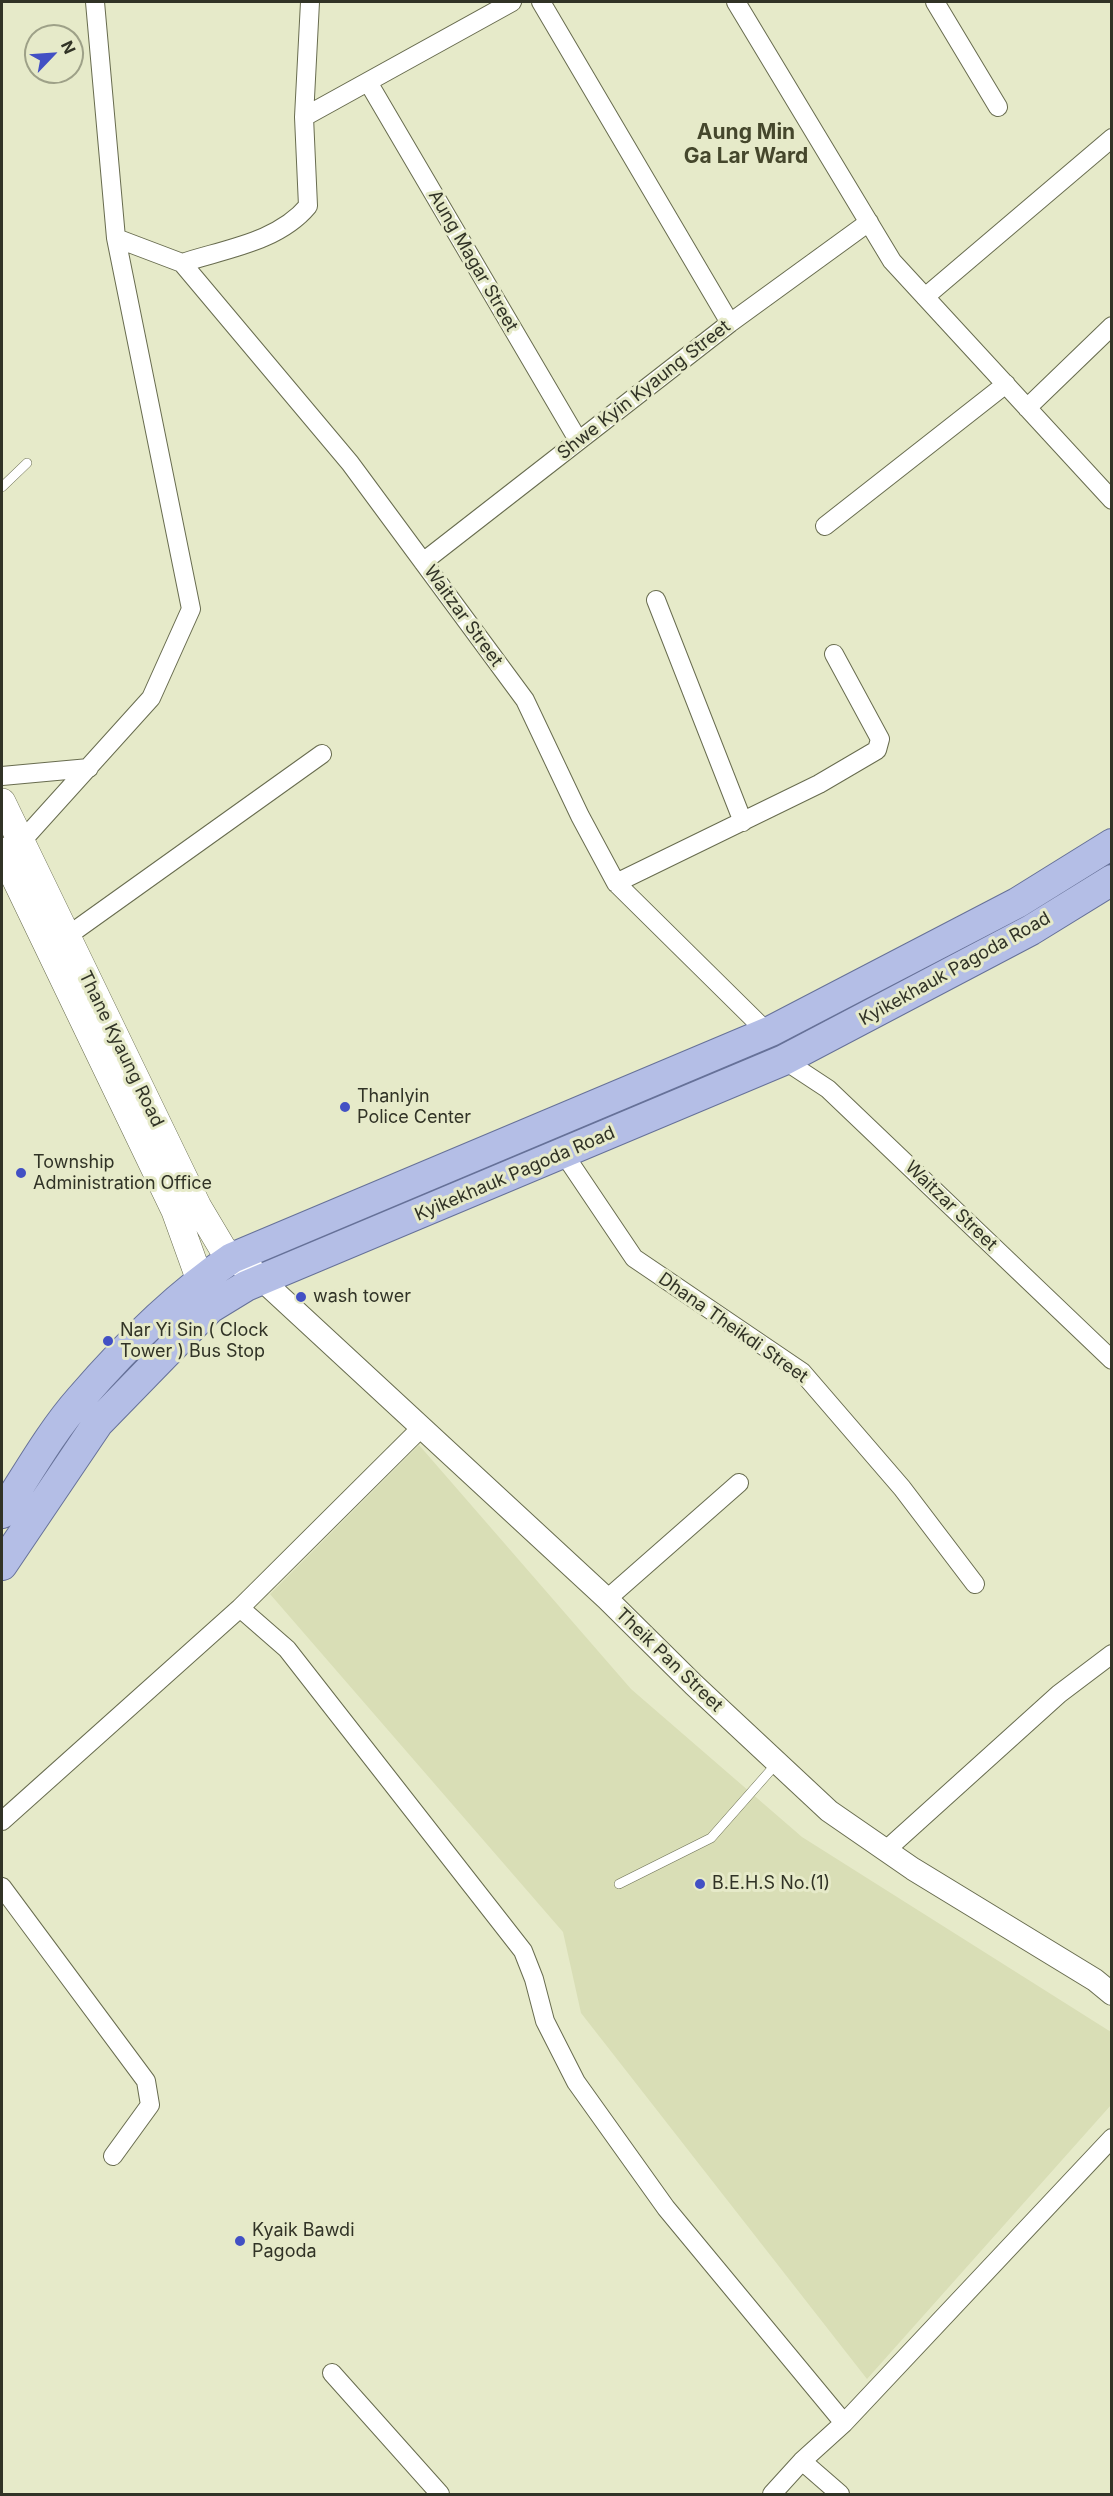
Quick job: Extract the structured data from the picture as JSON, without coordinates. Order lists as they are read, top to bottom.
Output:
{
  "streets": {
    "main road": ["Kyikekhauk Pagoda Road", "Thane Kyaung Road"],
    "street": [
      "Aung Magar Street",
      "Shwe Kyin Kyaung Street",
      "Waitzar Street",
      "Dhana Theikdi Street",
      "Theik Pan Street"
    ]
  },
  "crossings": [
    ["Aung Magar Street", "Shwe Kyin Kyaung Street"],
    ["Shwe Kyin Kyaung Street", "Waitzar Street"],
    ["Waitzar Street", "Kyikekhauk Pagoda Road"],
    ["Kyikekhauk Pagoda Road", "Thane Kyaung Road"],
    ["Kyikekhauk Pagoda Road", "Dhana Theikdi Street"],
    ["Kyikekhauk Pagoda Road", "Theik Pan Street"],
    ["Thane Kyaung Road", "Theik Pan Street"]
  ],
  "districts": ["Aung Min Ga Lar Ward"],
  "places": [
    "Thanlyin Police Center",
    "Township Administration Office",
    "wash tower",
    "Nar Yi Sin ( Clock Tower ) Bus Stop",
    "B.E.H.S No.(1)",
    "Kyaik Bawdi Pagoda"
  ],
  "north": "top right"
}
